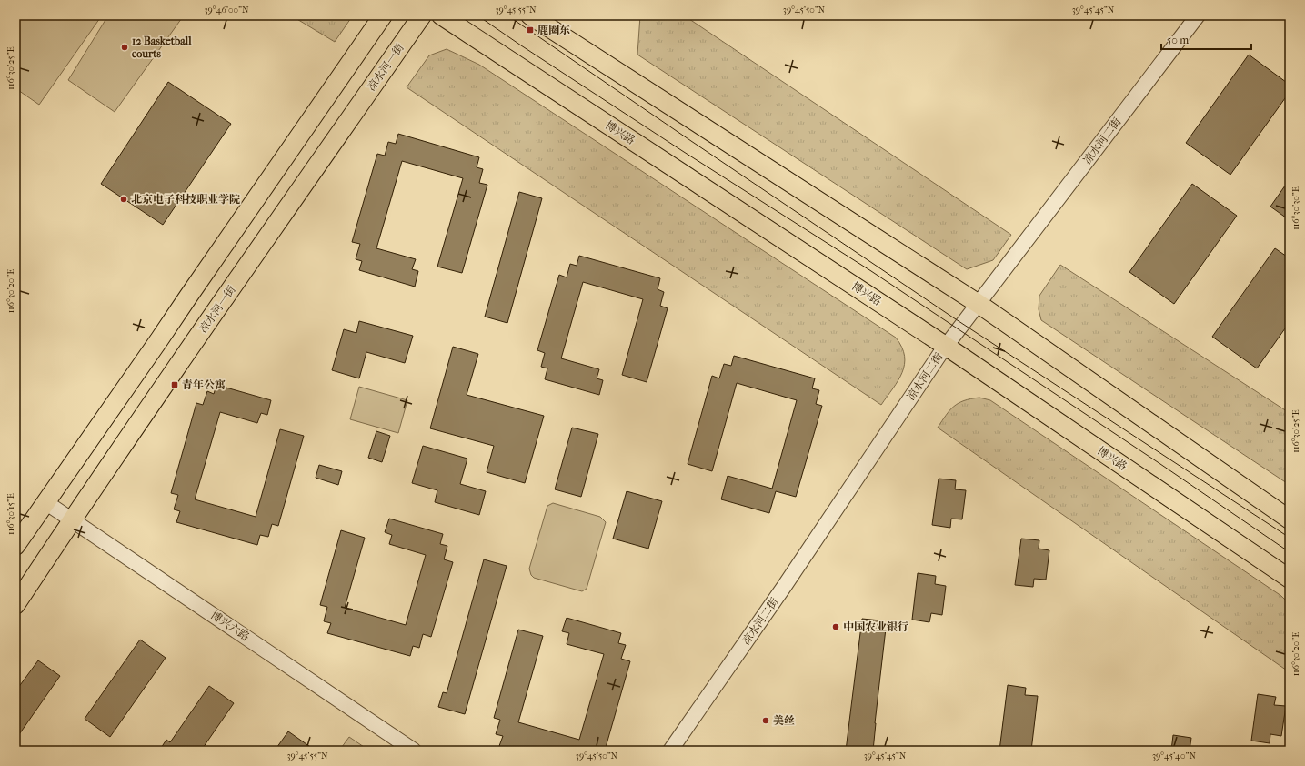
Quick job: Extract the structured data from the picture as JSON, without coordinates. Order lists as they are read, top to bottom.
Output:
{
  "streets": {
    "main road": ["凉水河一街", "博兴路"],
    "street": ["凉水河二街", "博兴六路"]
  },
  "crossings": [
    ["凉水河一街", "博兴六路"],
    ["博兴路", "凉水河二街"]
  ],
  "places": {
    "transit": ["鹿圈东", "青年公寓"],
    "other": [
      "12 Basketball courts",
      "北京电子科技职业学院",
      "中国农业银行",
      "美丝"
    ]
  },
  "scale_bar": "50 m",
  "coordinates": [
    "39°46'00\"N",
    "39°45'55\"N",
    "39°45'50\"N",
    "39°45'45\"N",
    "116°30'25\"E",
    "116°30'30\"E",
    "116°30'20\"E",
    "116°30'15\"E",
    "39°45'40\"N"
  ]
}
